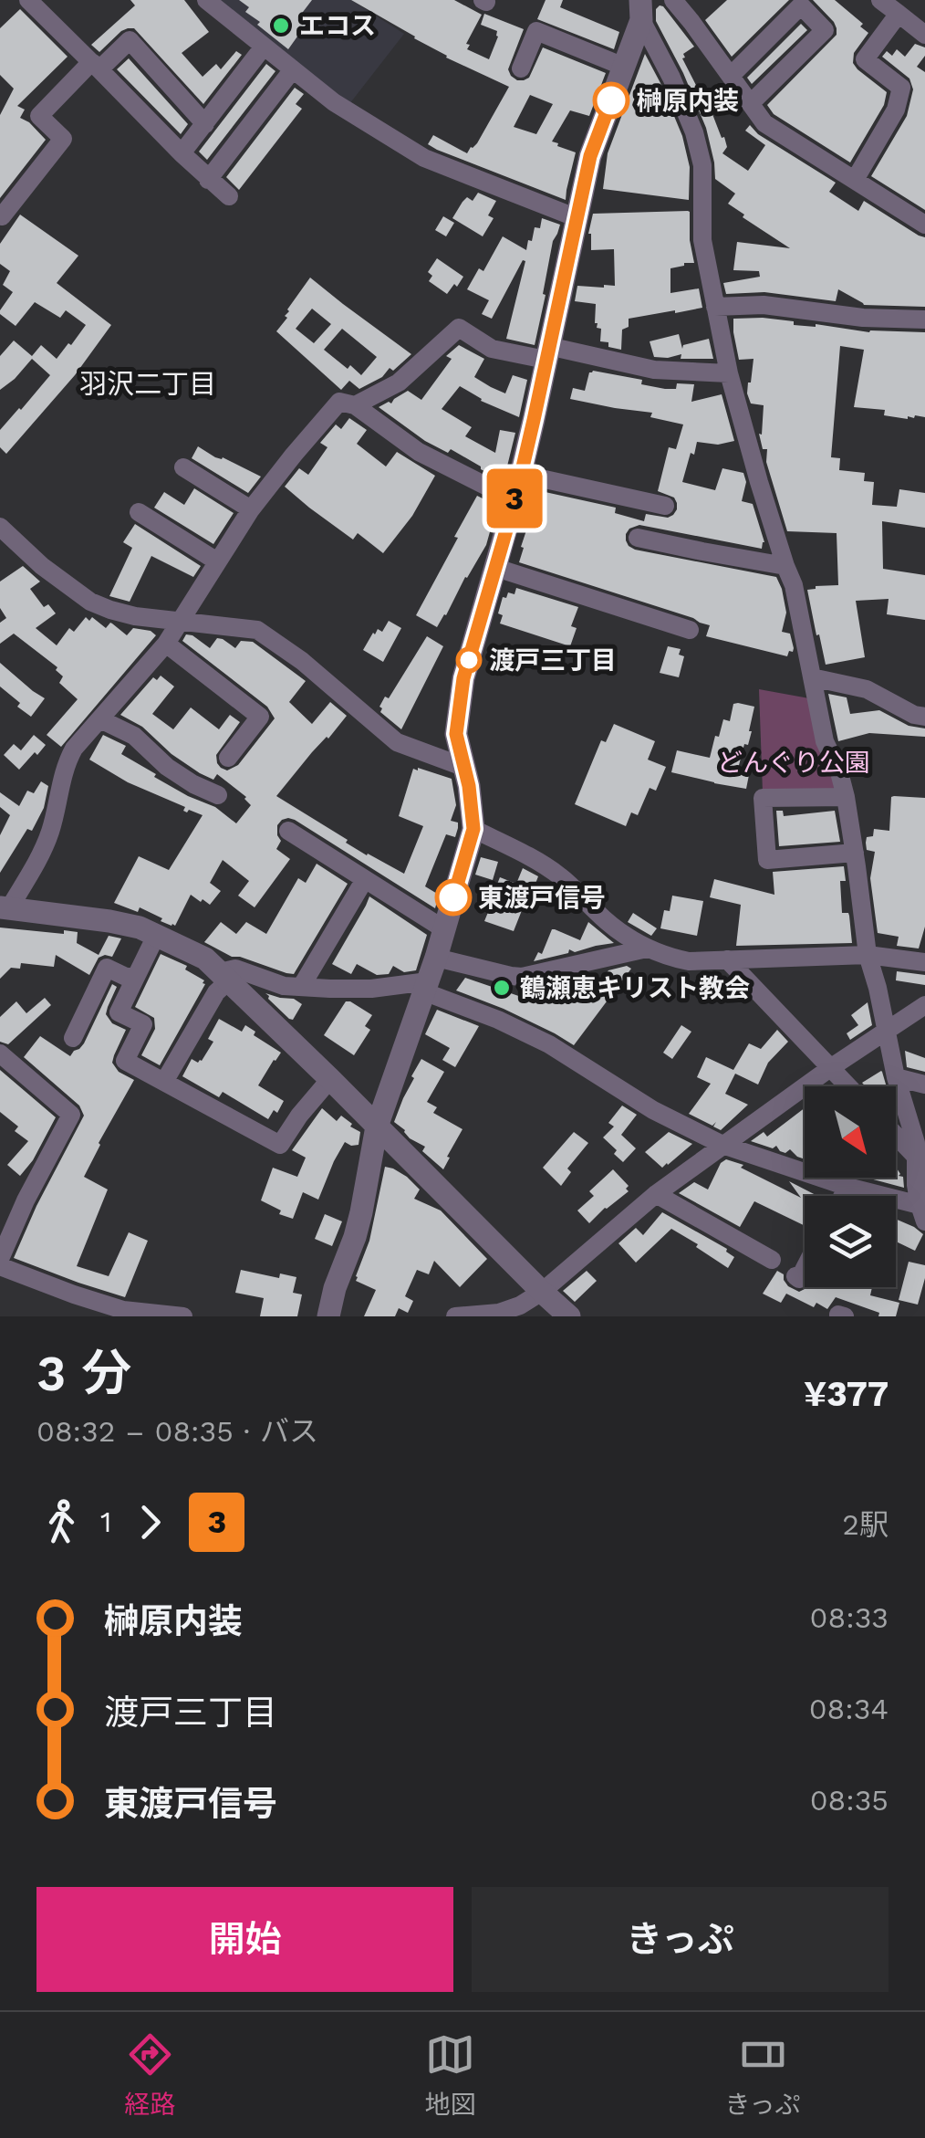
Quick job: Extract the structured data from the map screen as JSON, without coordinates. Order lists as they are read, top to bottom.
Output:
{
  "districts": ["羽沢二丁目"],
  "parks": ["どんぐり公園"],
  "places": [
    "エコス",
    "榊原内装",
    "渡戸三丁目",
    "東渡戸信号",
    "鶴瀬恵キリスト教会"
  ],
  "lines": ["bus line 3"],
  "north": "bottom right",
  "page": {
    "on_map": "3",
    "heading": ["3 分", "08:32 – 08:35 · バス", "¥377"],
    "legs": ["1", "3", "2駅"],
    "list": [
      {
        "name": "榊原内装",
        "value": "08:33"
      },
      {
        "name": "渡戸三丁目",
        "value": "08:34"
      },
      {
        "name": "東渡戸信号",
        "value": "08:35"
      }
    ],
    "buttons": ["開始", "きっぷ"],
    "tabs": ["経路", "地図", "きっぷ"]
  }
}
